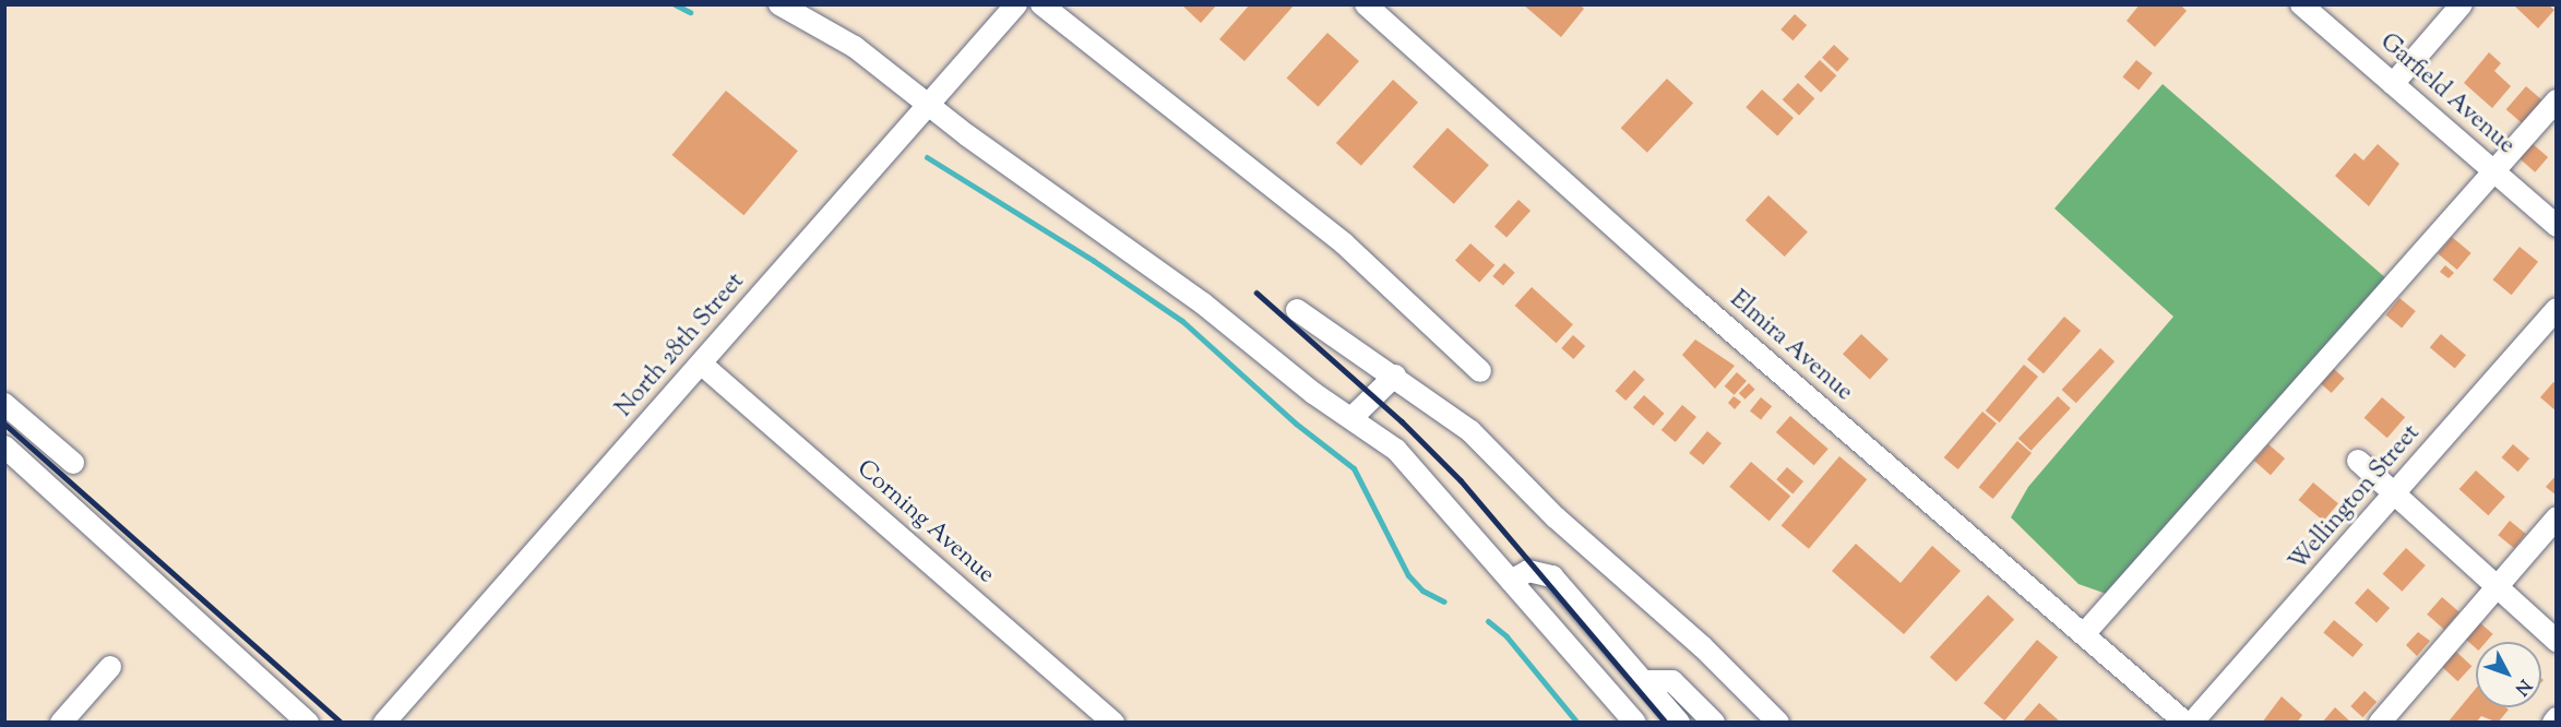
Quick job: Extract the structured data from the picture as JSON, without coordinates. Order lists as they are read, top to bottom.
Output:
{
  "streets": {
    "street": [
      "Garfield Avenue",
      "North 28th Street",
      "Elmira Avenue",
      "Wellington Street",
      "Corning Avenue"
    ]
  },
  "crossings": [
    ["North 28th Street", "Corning Avenue"]
  ],
  "north": "bottom right"
}
